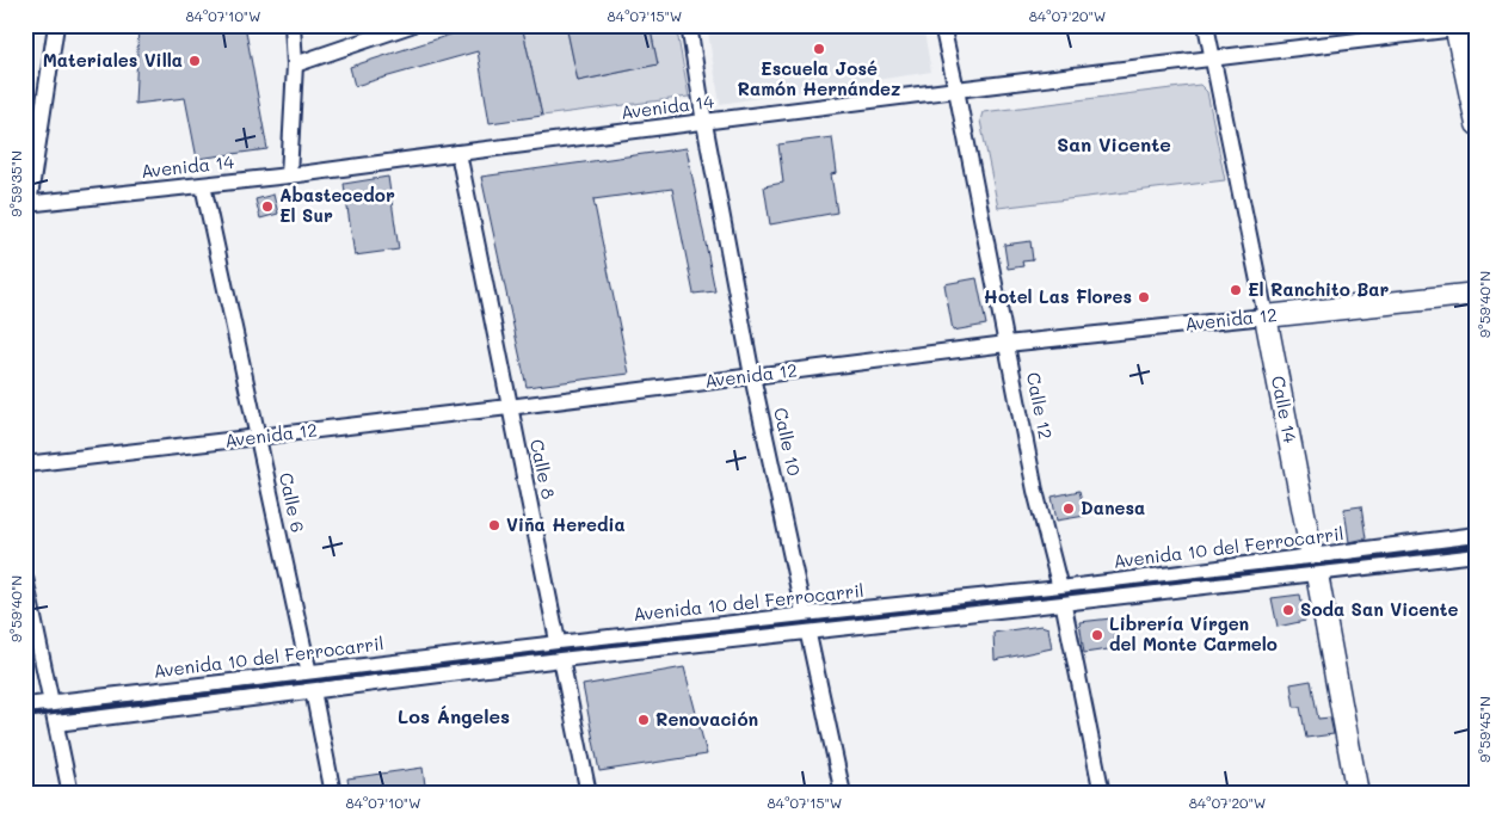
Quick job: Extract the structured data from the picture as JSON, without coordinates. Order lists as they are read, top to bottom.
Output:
{
  "streets": {
    "main road": ["Avenida 12", "Calle 14"],
    "street": [
      "Avenida 14",
      "Calle 12",
      "Calle 10",
      "Calle 8",
      "Calle 6",
      "Avenida 10 del Ferrocarril"
    ]
  },
  "crossings": [
    ["Avenida 14", "Calle 12"],
    ["Avenida 14", "Calle 14"],
    ["Avenida 14", "Calle 10"],
    ["Avenida 14", "Calle 8"],
    ["Avenida 14", "Calle 6"],
    ["Avenida 12", "Calle 12"],
    ["Avenida 12", "Calle 14"],
    ["Avenida 12", "Calle 10"],
    ["Avenida 12", "Calle 8"],
    ["Avenida 12", "Calle 6"],
    ["Calle 12", "Avenida 10 del Ferrocarril"],
    ["Calle 14", "Avenida 10 del Ferrocarril"],
    ["Calle 10", "Avenida 10 del Ferrocarril"],
    ["Calle 8", "Avenida 10 del Ferrocarril"],
    ["Calle 6", "Avenida 10 del Ferrocarril"]
  ],
  "districts": ["San Vicente", "Los Ángeles"],
  "places": [
    "Escuela José Ramón Hernández",
    "Materiales Villa",
    "Abastecedor El Sur",
    "El Ranchito Bar",
    "Hotel Las Flores",
    "Danesa",
    "Viña Heredia",
    "Soda San Vicente",
    "Librería Vírgen del Monte Carmelo",
    "Renovación"
  ],
  "coordinates": [
    "84°07'10\"W",
    "84°07'15\"W",
    "84°07'20\"W",
    "9°59'35\"N",
    "9°59'40\"N",
    "9°59'45\"N"
  ]
}
